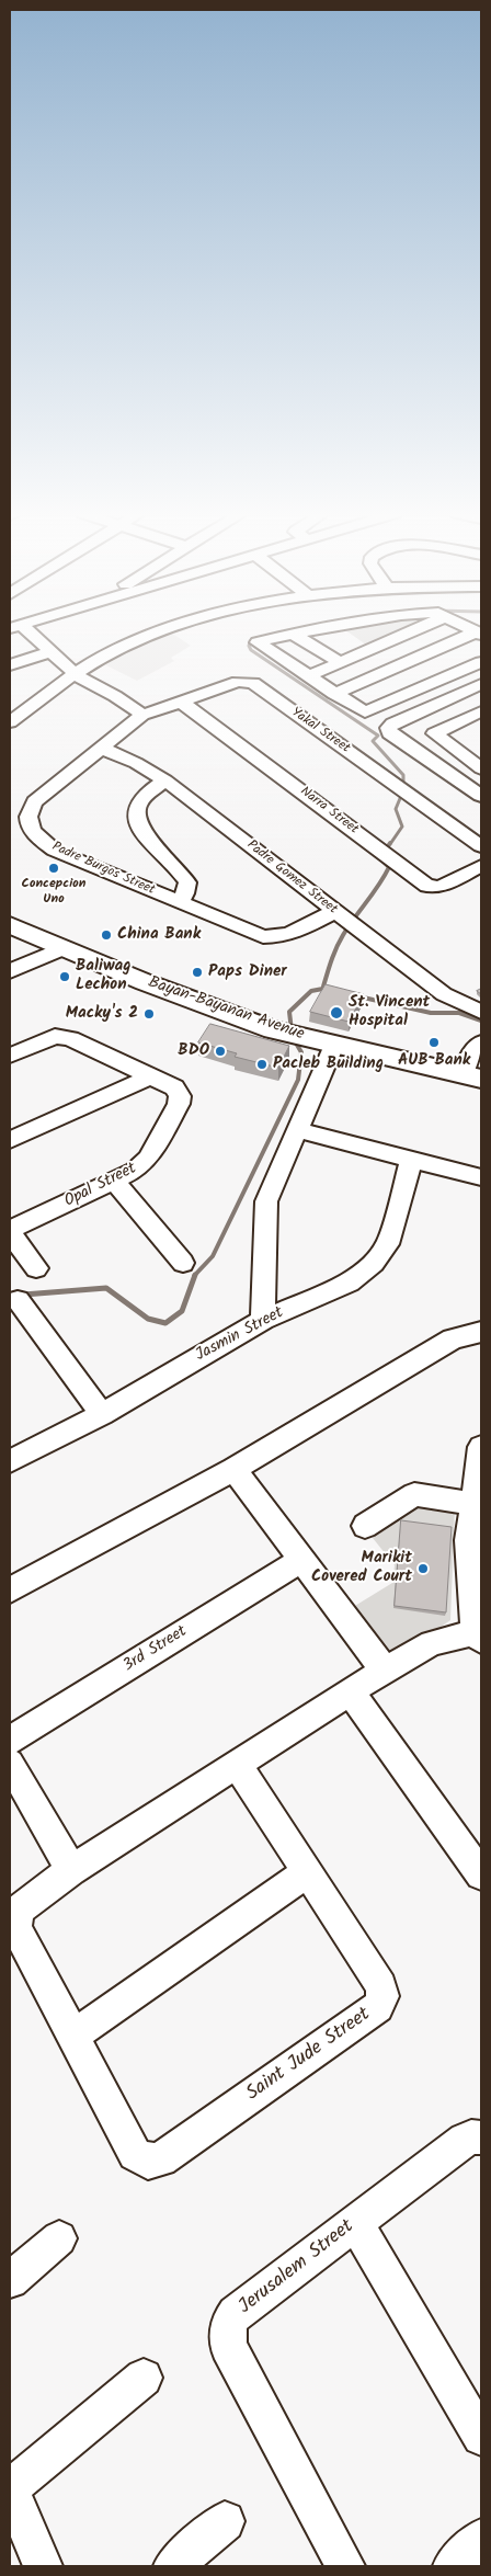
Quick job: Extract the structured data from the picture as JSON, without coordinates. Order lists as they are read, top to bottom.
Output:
{
  "streets": {
    "main road": ["Bayan-Bayanan Avenue"],
    "street": [
      "Yakal Street",
      "Narra Street",
      "Padre Burgos Street",
      "Padre Gomez Street",
      "Opal Street",
      "Jasmin Street",
      "3rd Street",
      "Saint Jude Street",
      "Jerusalem Street"
    ]
  },
  "crossings": [
    ["Yakal Street", "Narra Street"],
    ["Yakal Street", "Padre Burgos Street"],
    ["Padre Burgos Street", "Padre Gomez Street"]
  ],
  "places": [
    "Concepcion Uno",
    "China Bank",
    "Paps Diner",
    "Baliwag Lechon",
    "St. Vincent Hospital",
    "Macky's 2",
    "AUB Bank",
    "BDO",
    "Pacleb Building",
    "Marikit Covered Court"
  ]
}
